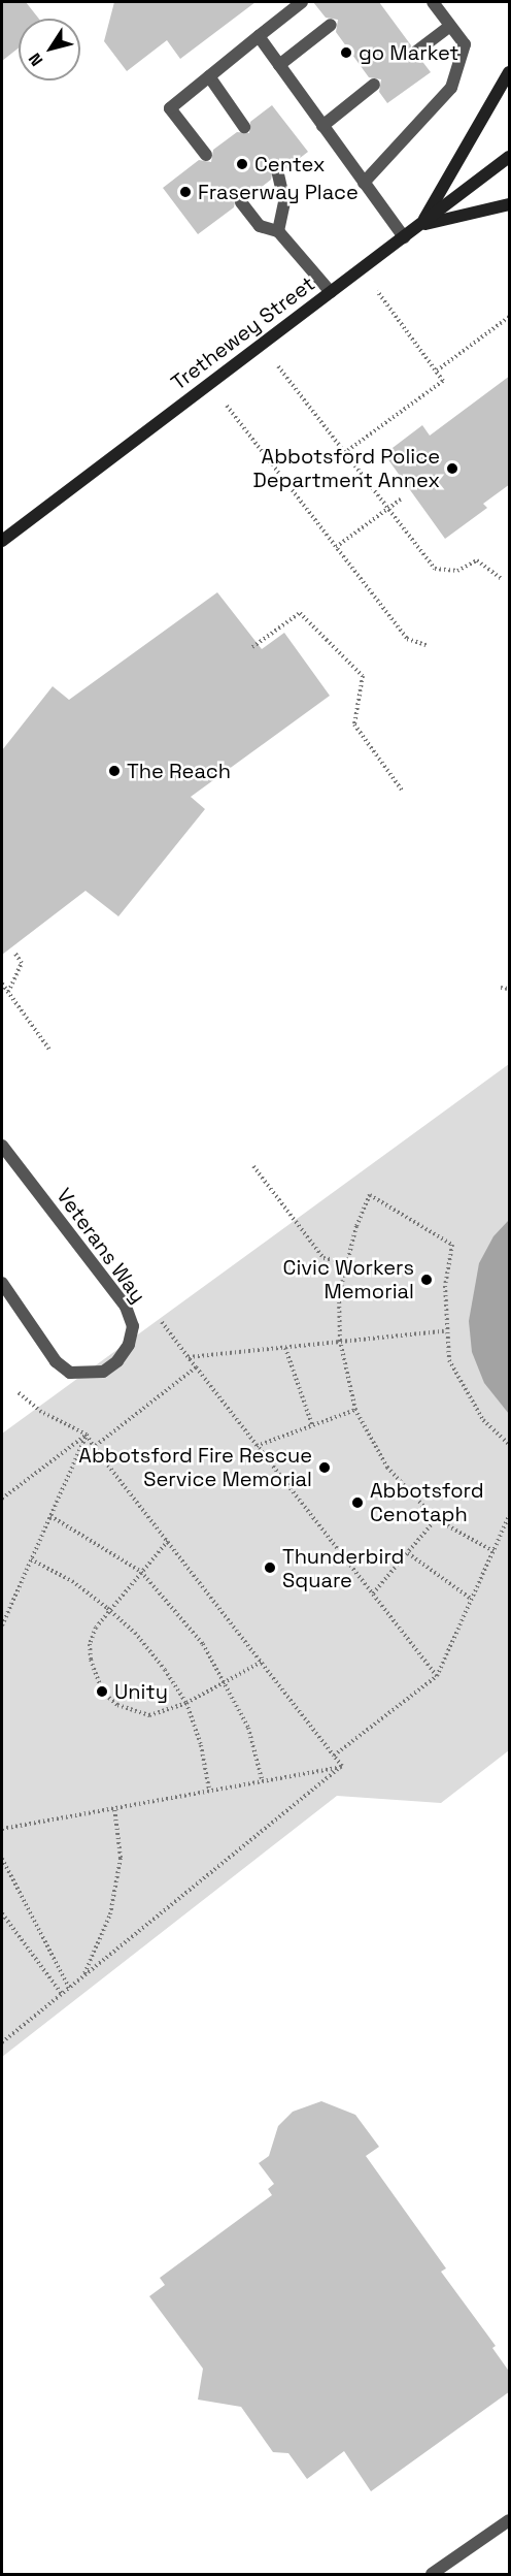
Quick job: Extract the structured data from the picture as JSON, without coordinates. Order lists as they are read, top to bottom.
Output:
{
  "streets": {
    "main road": ["Trethewey Street"],
    "street": ["Veterans Way"]
  },
  "places": [
    "go Market",
    "Centex",
    "Fraserway Place",
    "Abbotsford Police Department Annex",
    "The Reach",
    "Civic Workers Memorial",
    "Abbotsford Fire Rescue Service Memorial",
    "Abbotsford Cenotaph",
    "Thunderbird Square",
    "Unity"
  ],
  "north": "bottom left"
}
